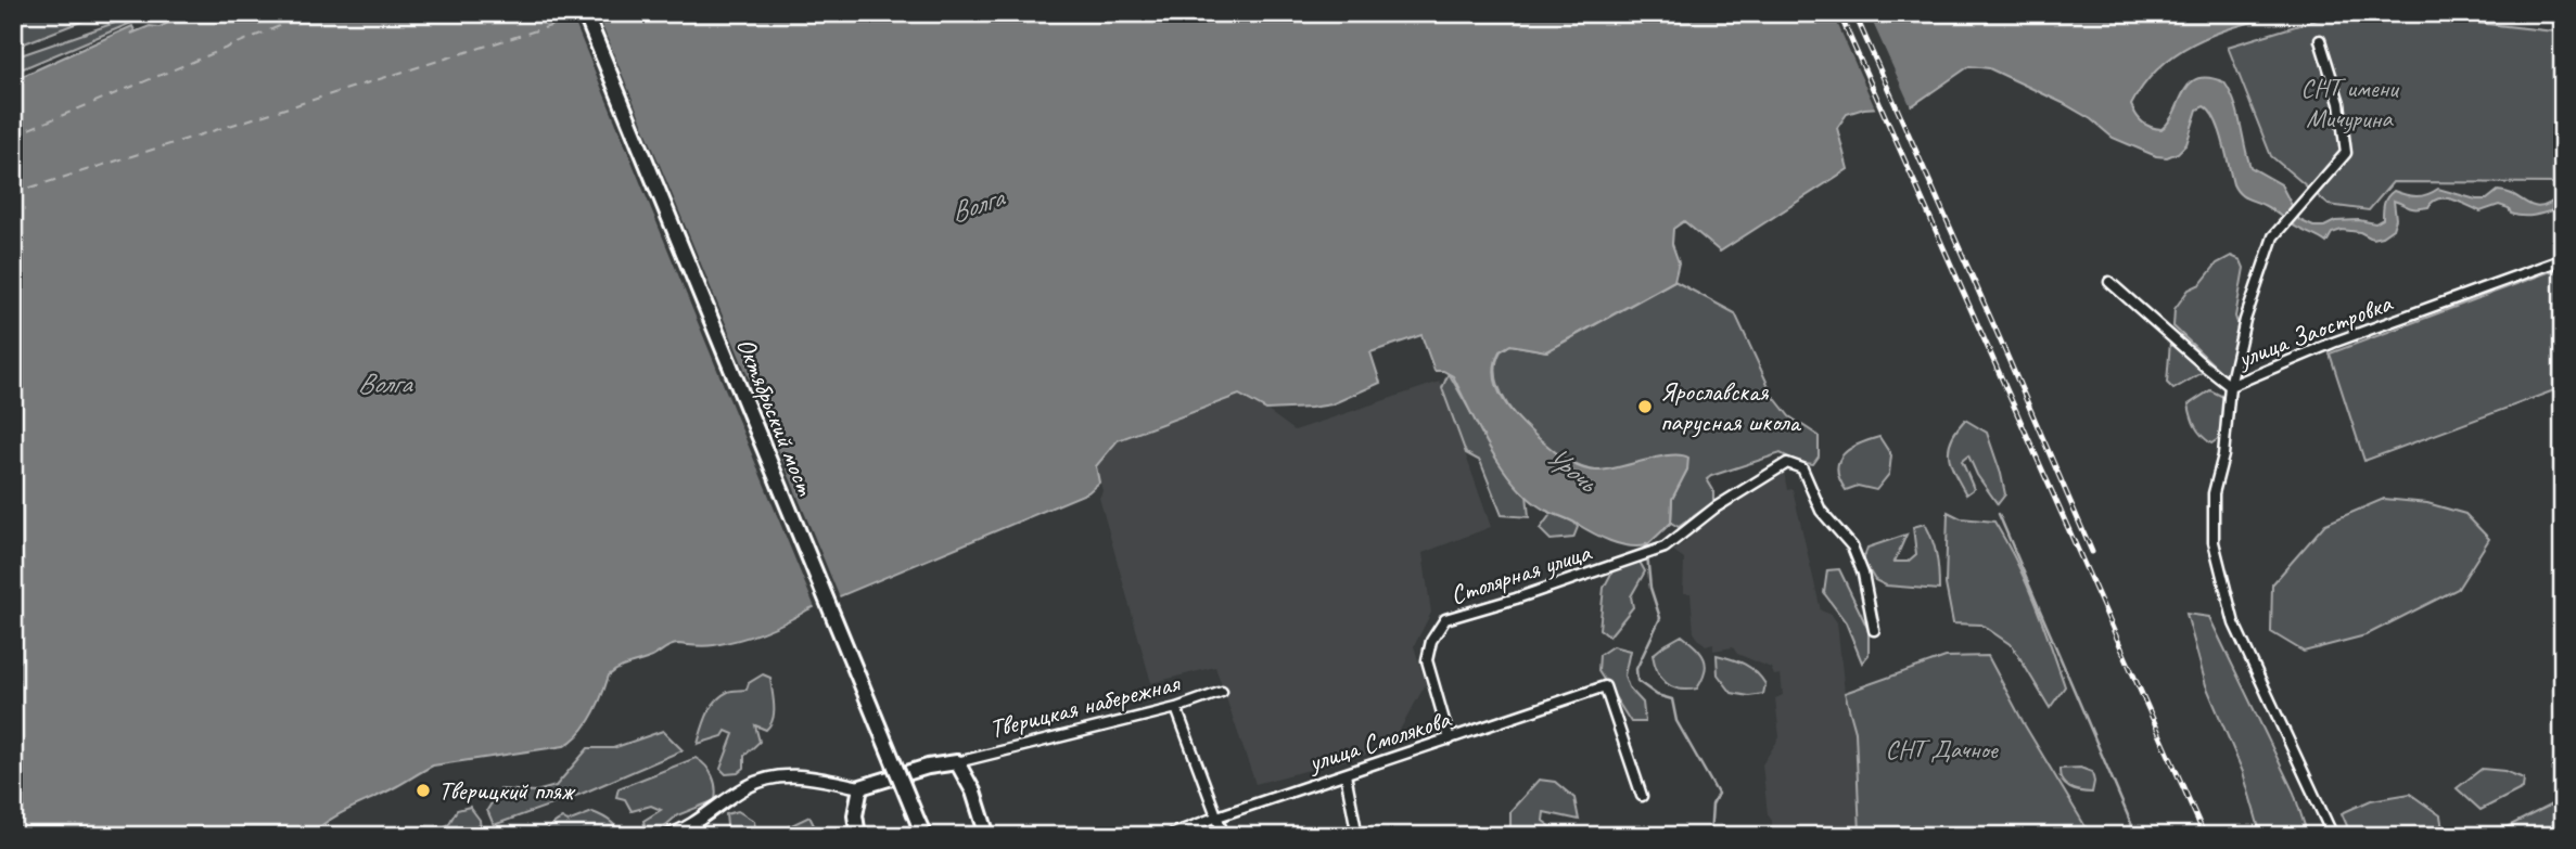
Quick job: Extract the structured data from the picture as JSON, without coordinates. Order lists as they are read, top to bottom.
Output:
{
  "streets": {
    "main road": ["Октябрьский мост"],
    "street": [
      "улица Заостровка",
      "Столярная улица",
      "Тверицкая набережная",
      "улица Смолякова"
    ]
  },
  "crossings": [
    ["Столярная улица", "улица Смолякова"]
  ],
  "water": ["Волга", "Урочь"],
  "parks": ["СНТ имени Мичурина", "СНТ Дачное"],
  "places": ["Ярославская парусная школа", "Тверицкий пляж"]
}
